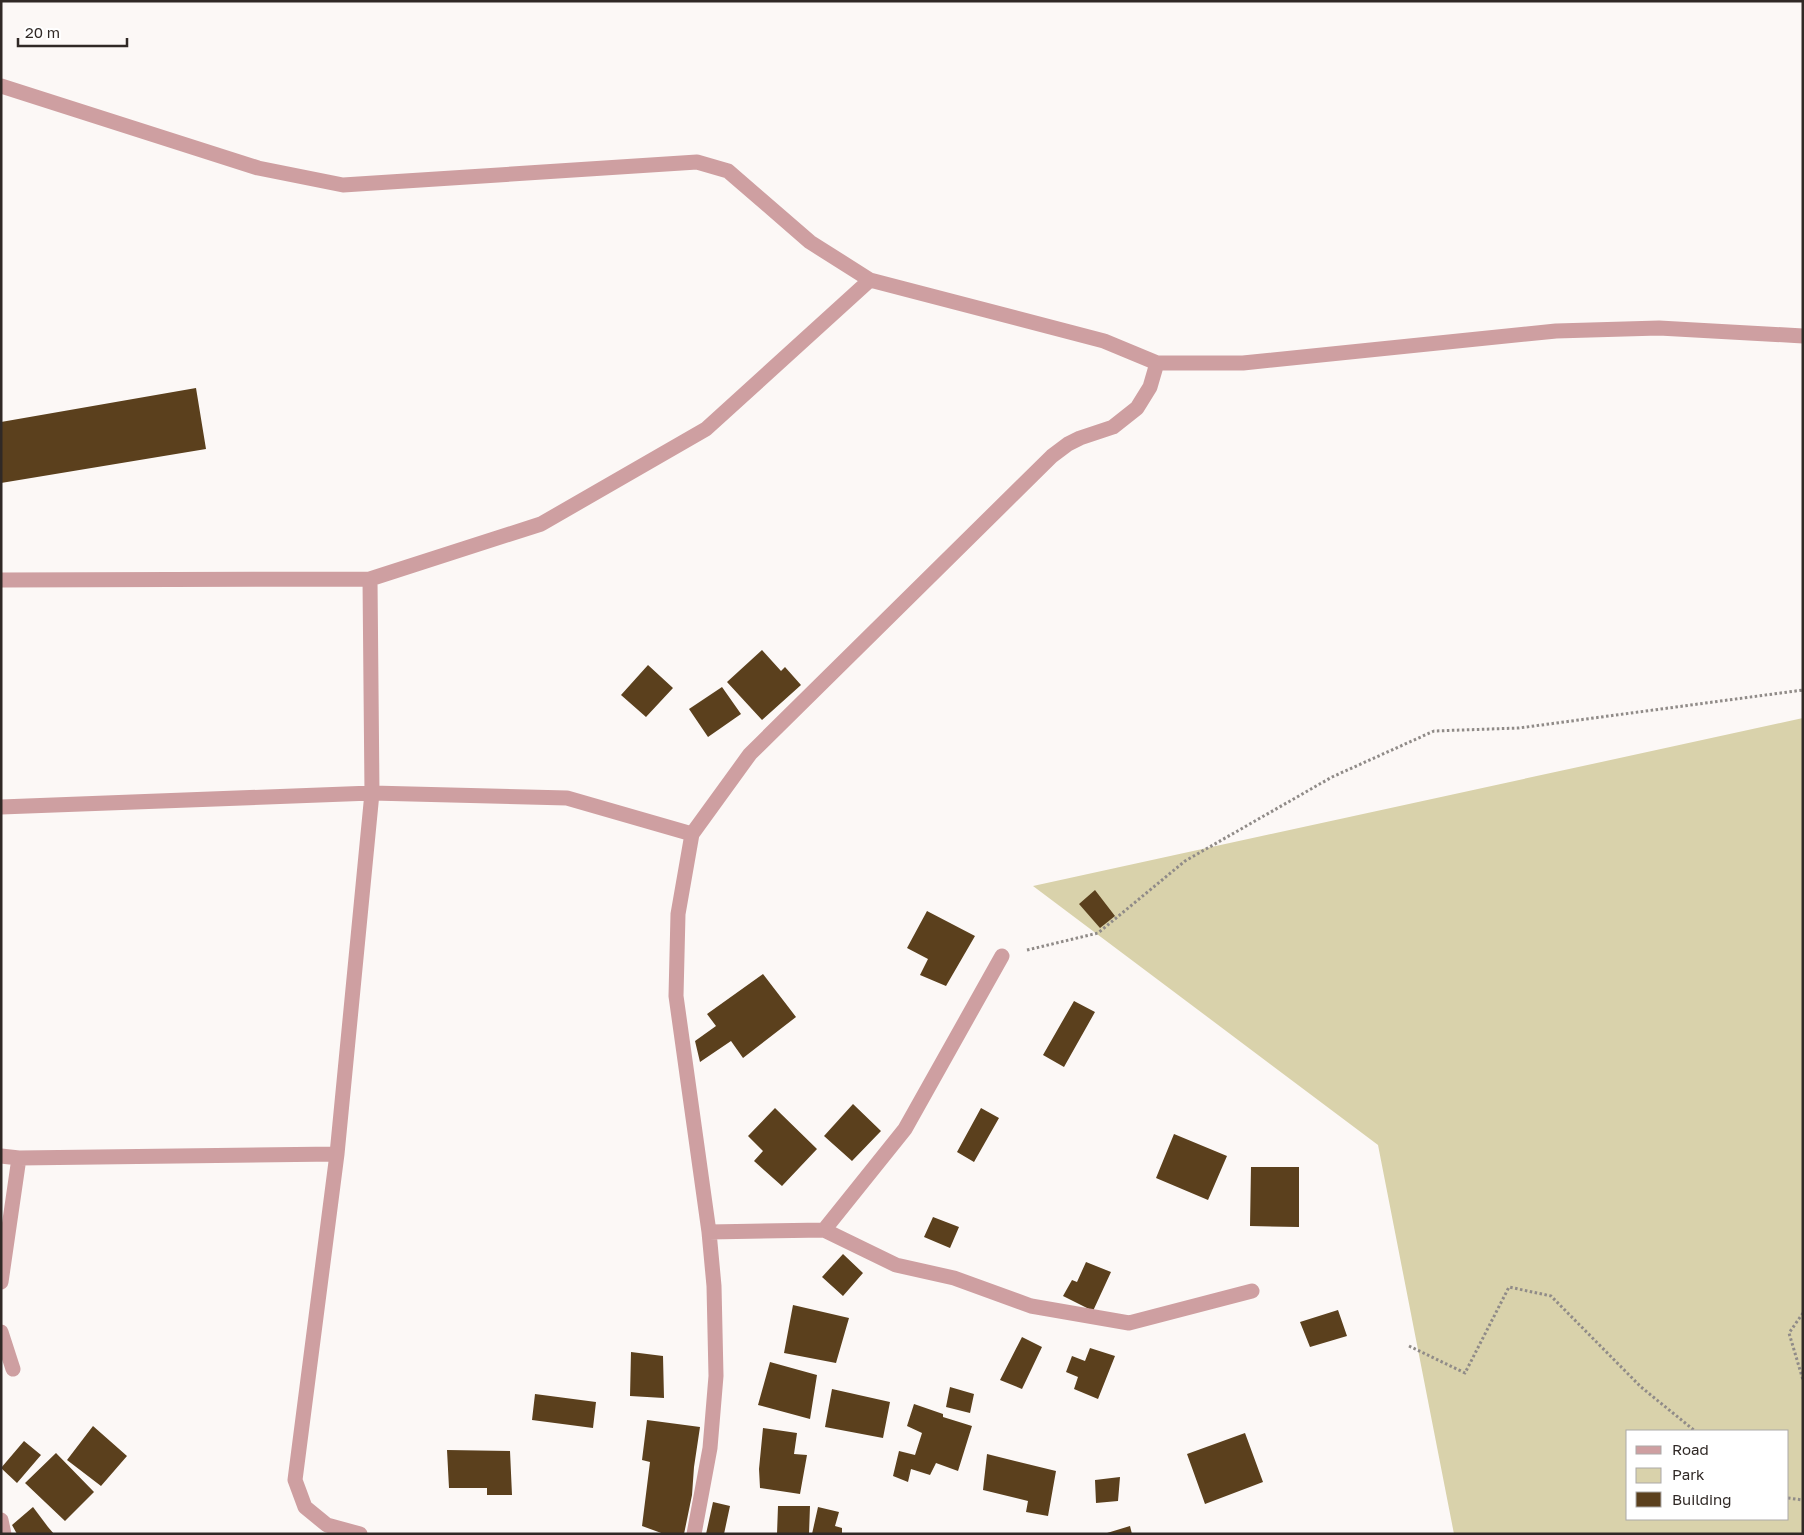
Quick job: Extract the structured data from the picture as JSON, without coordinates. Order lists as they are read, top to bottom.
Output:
{
  "legend": ["Road", "Park", "Building"],
  "scale_bar": "20 m"
}
